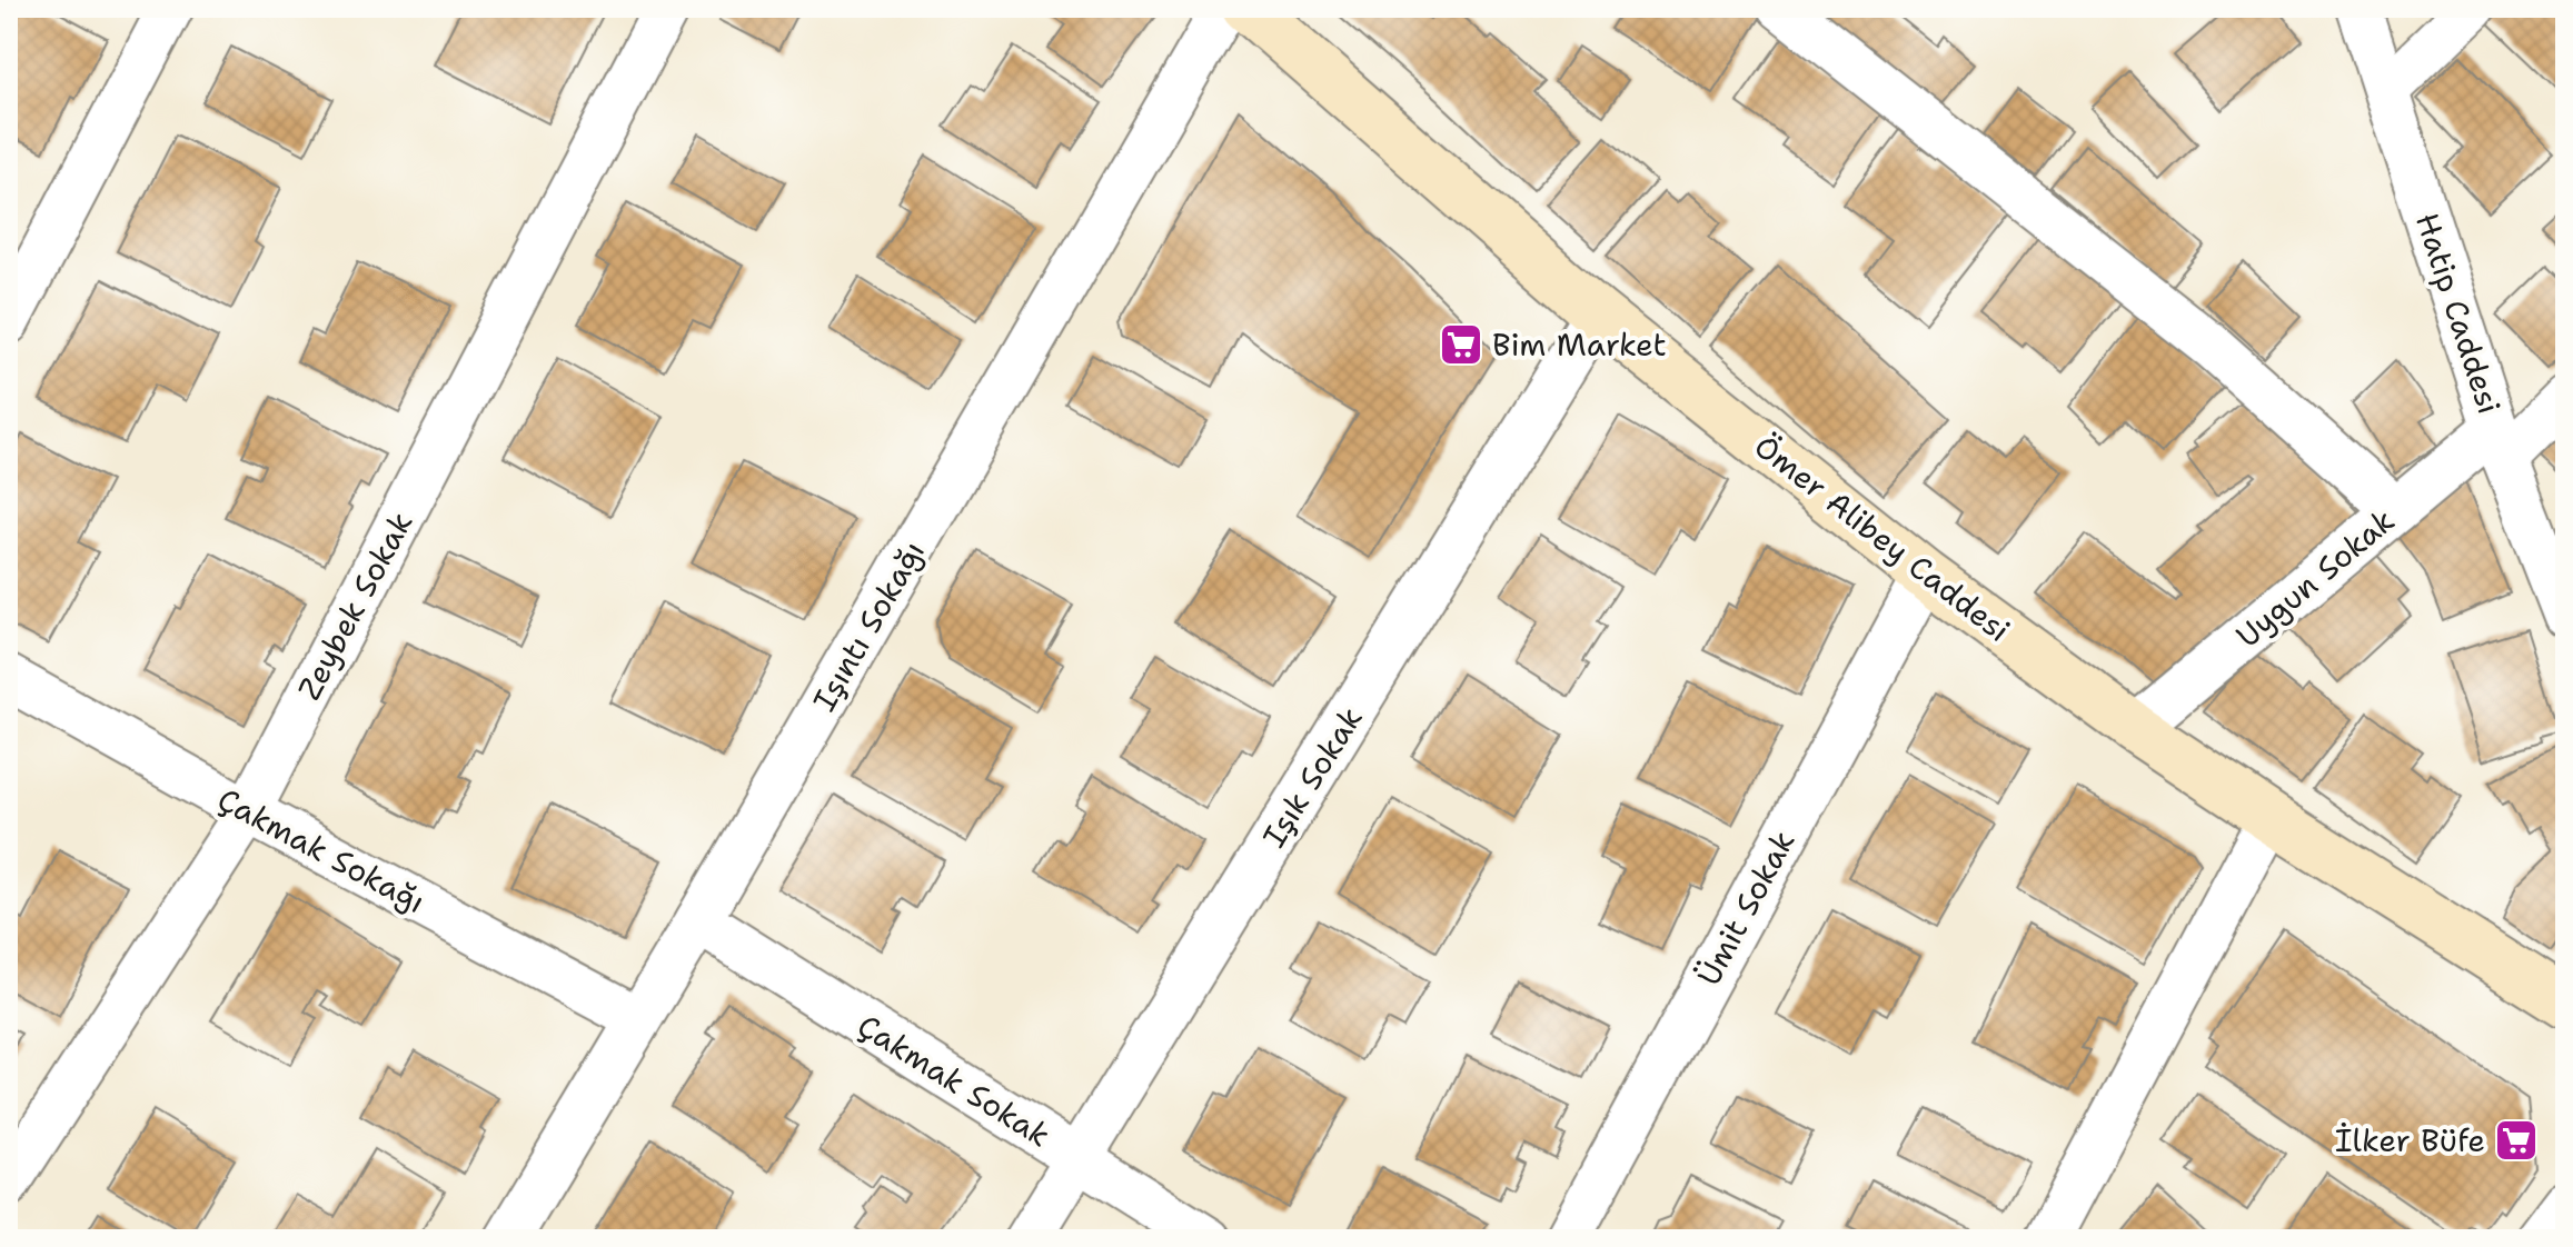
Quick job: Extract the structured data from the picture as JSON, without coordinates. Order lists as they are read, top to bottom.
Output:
{
  "streets": {
    "main road": ["Ömer Alibey Caddesi"],
    "street": [
      "Hatip Caddesi",
      "Uygun Sokak",
      "Zeybek Sokak",
      "Işıntı Sokağı",
      "Işık Sokak",
      "Çakmak Sokağı",
      "Ümit Sokak",
      "Çakmak Sokak"
    ]
  },
  "crossings": [
    ["Hatip Caddesi", "Uygun Sokak"],
    ["Ömer Alibey Caddesi", "Uygun Sokak"],
    ["Ömer Alibey Caddesi", "Işık Sokak"],
    ["Ömer Alibey Caddesi", "Ümit Sokak"],
    ["Zeybek Sokak", "Çakmak Sokağı"],
    ["Işıntı Sokağı", "Çakmak Sokağı"],
    ["Işıntı Sokağı", "Çakmak Sokak"],
    ["Işık Sokak", "Çakmak Sokak"]
  ],
  "places": {
    "supermarket": ["Bim Market", "İlker Büfe"]
  }
}
